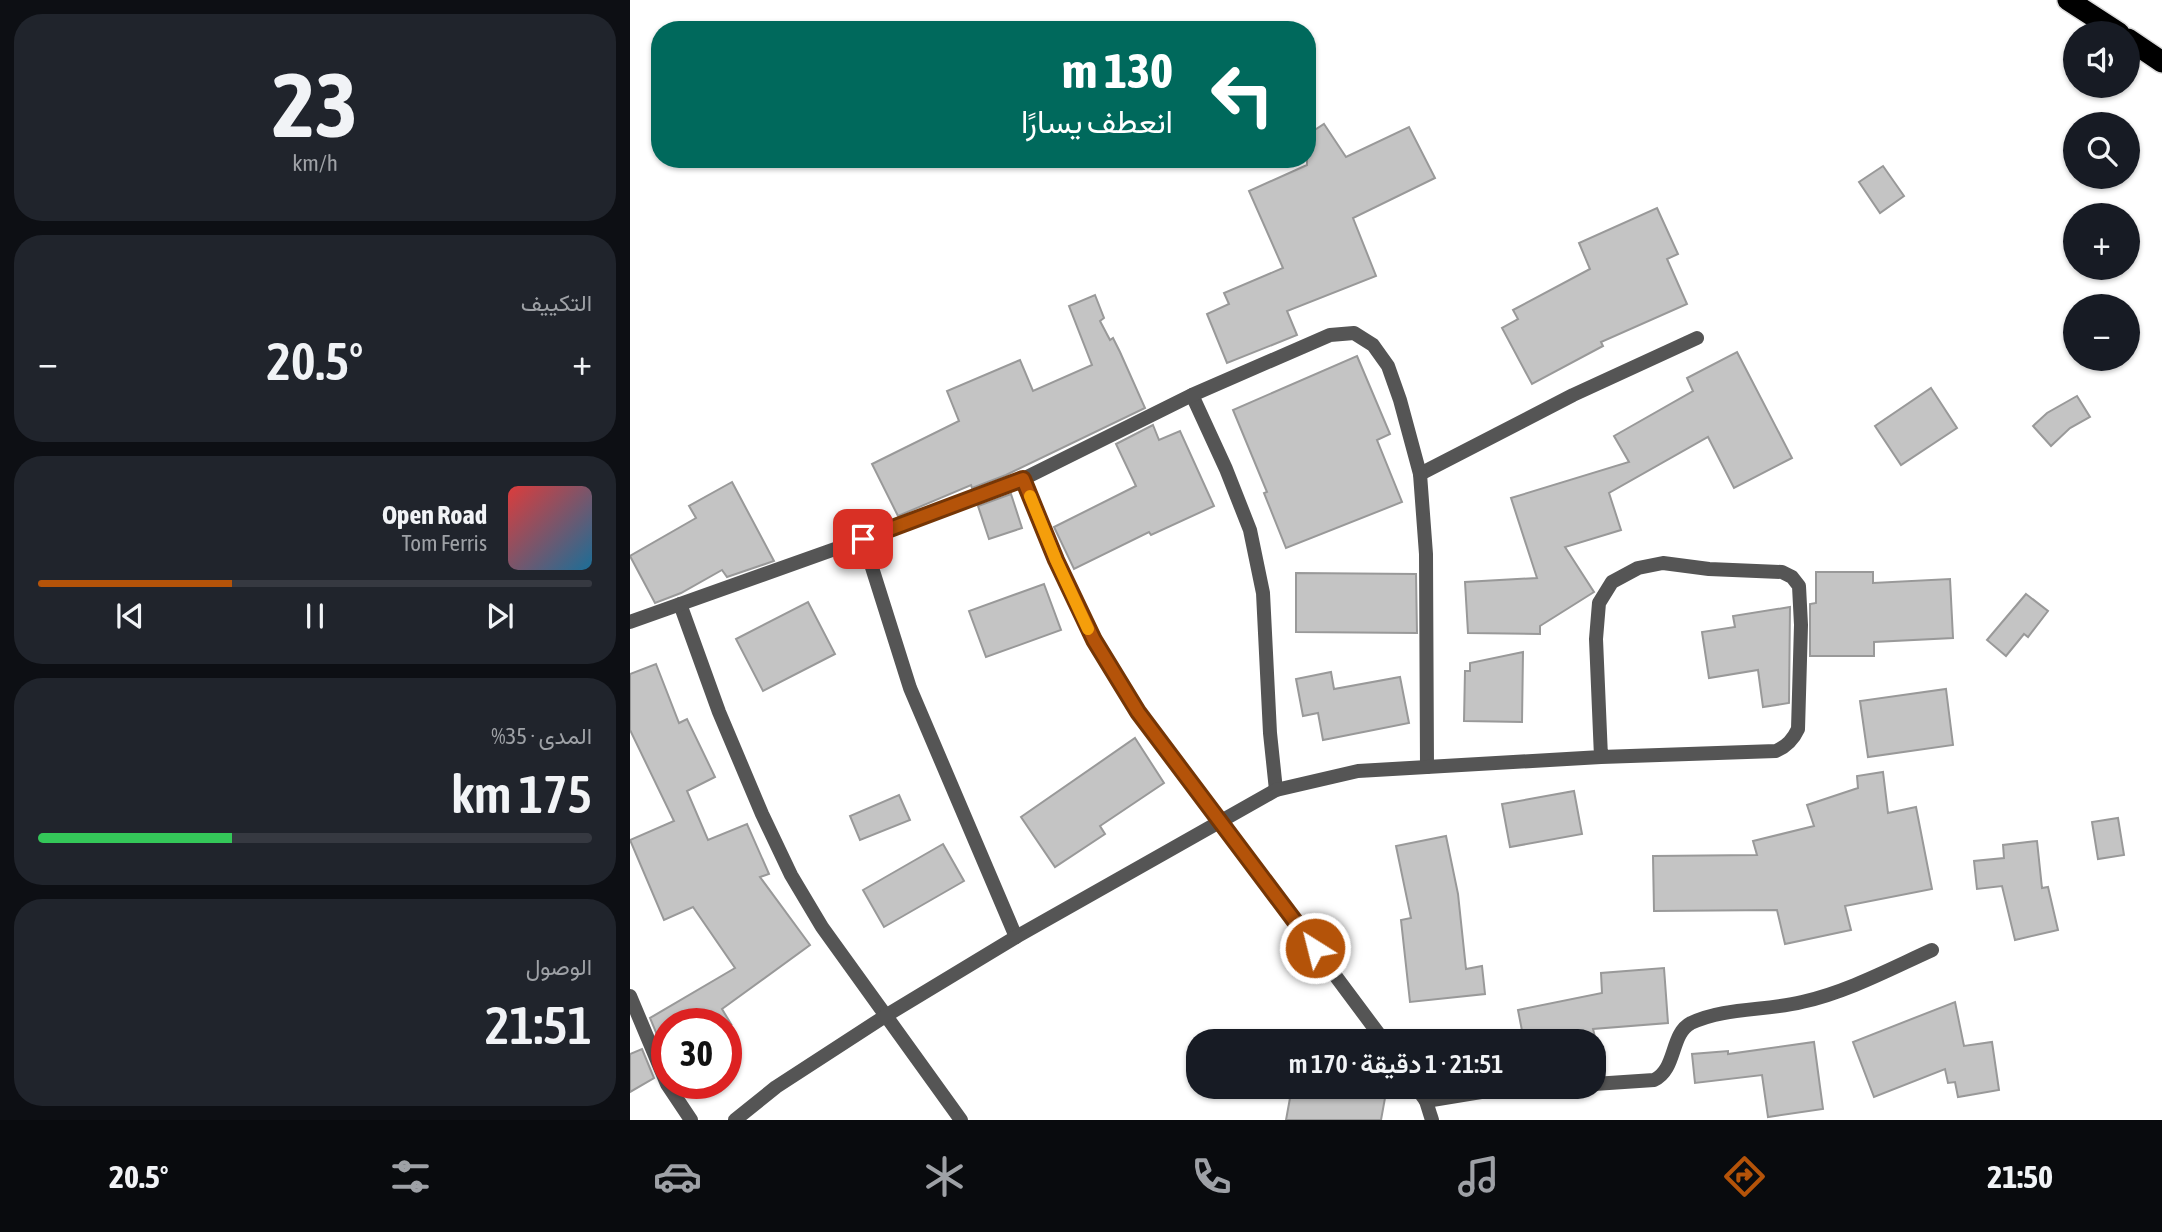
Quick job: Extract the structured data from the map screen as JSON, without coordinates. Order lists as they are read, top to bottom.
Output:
{
  "page": {
    "tile": [
      ["23", "km/h"],
      "التكييف",
      ["المدى · 35%", "175 km"],
      ["الوصول", "21:51"]
    ],
    "map_buttons": ["+", "−"],
    "turn": ["130 m", "انعطف يسارًا"],
    "heat": ["−", "20.5°", "+"],
    "song": ["Open Road", "Tom Ferris"],
    "limit": "30",
    "trip": "21:51 · 1 دقيقة · 170 m",
    "tabs": ["21:50", "20.5°"]
  }
}
